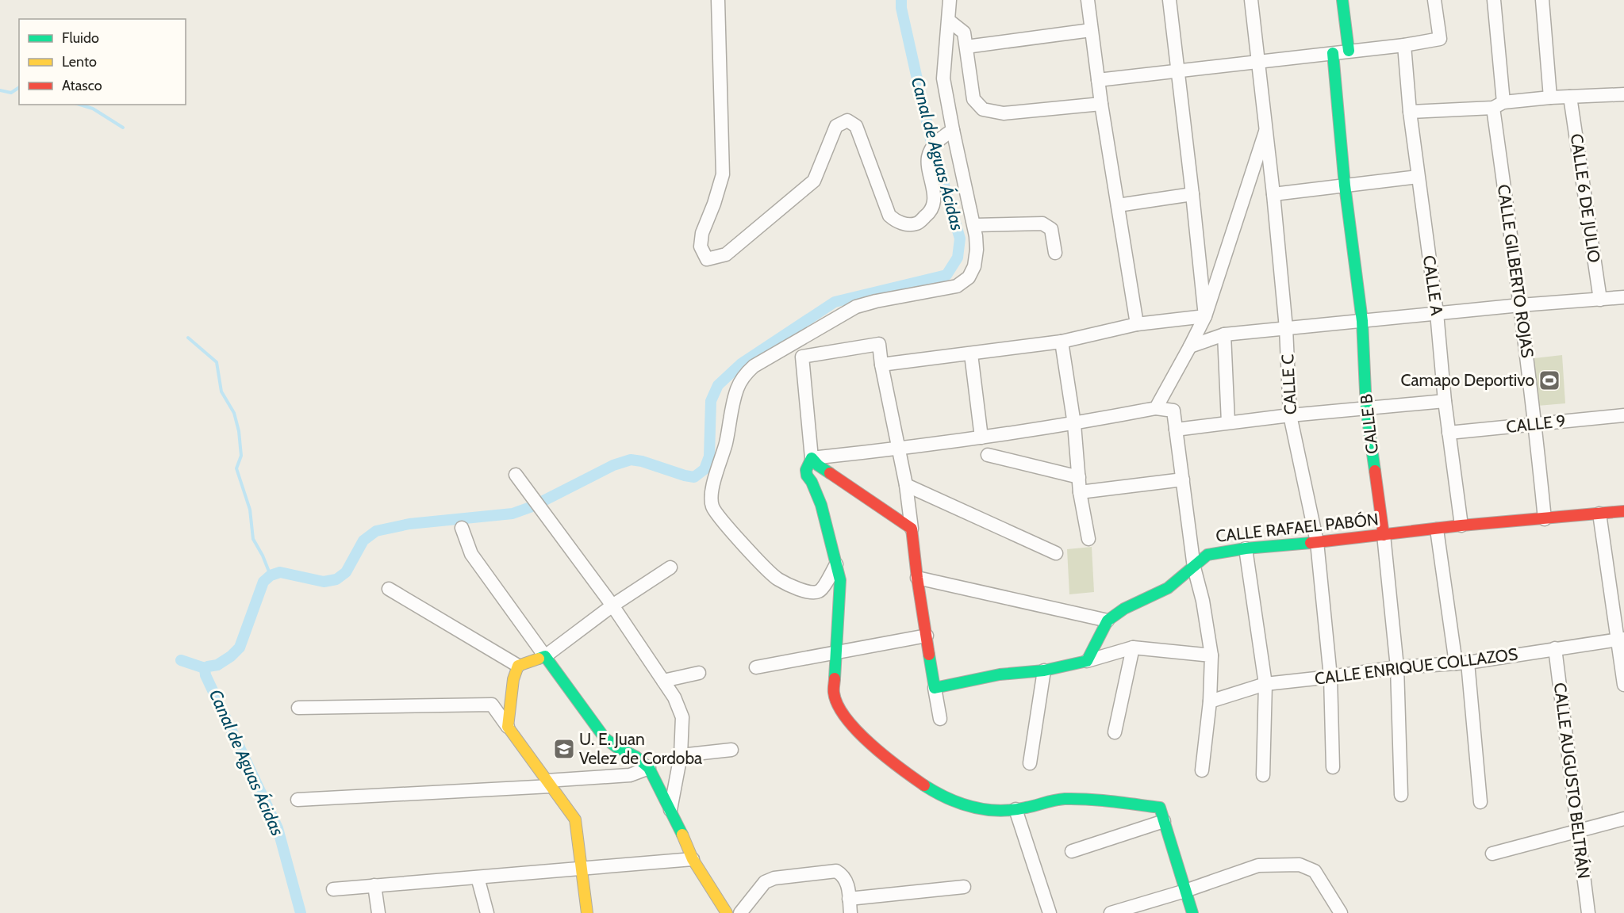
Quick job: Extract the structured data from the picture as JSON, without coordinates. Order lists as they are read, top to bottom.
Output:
{
  "streets": {
    "street": [
      "CALLE 6 DE JULIO",
      "CALLE GILBERTO ROJAS",
      "CALLE A",
      "CALLE C",
      "CALLE B",
      "CALLE 9",
      "CALLE RAFAEL PABÓN",
      "CALLE ENRIQUE COLLAZOS",
      "CALLE AUGUSTO BELTRÁN"
    ]
  },
  "crossings": [
    ["CALLE GILBERTO ROJAS", "CALLE 9"],
    ["CALLE GILBERTO ROJAS", "CALLE RAFAEL PABÓN"],
    ["CALLE A", "CALLE 9"],
    ["CALLE A", "CALLE RAFAEL PABÓN"],
    ["CALLE C", "CALLE RAFAEL PABÓN"],
    ["CALLE C", "CALLE ENRIQUE COLLAZOS"],
    ["CALLE B", "CALLE RAFAEL PABÓN"],
    ["CALLE B", "CALLE ENRIQUE COLLAZOS"],
    ["CALLE ENRIQUE COLLAZOS", "CALLE AUGUSTO BELTRÁN"]
  ],
  "water": ["Canal de Aguas Ácidas"],
  "places": {
    "sports": ["Camapo Deportivo"],
    "school or university": ["U. E. Juan Velez de Cordoba"]
  },
  "legend": ["Fluido", "Lento", "Atasco"]
}
